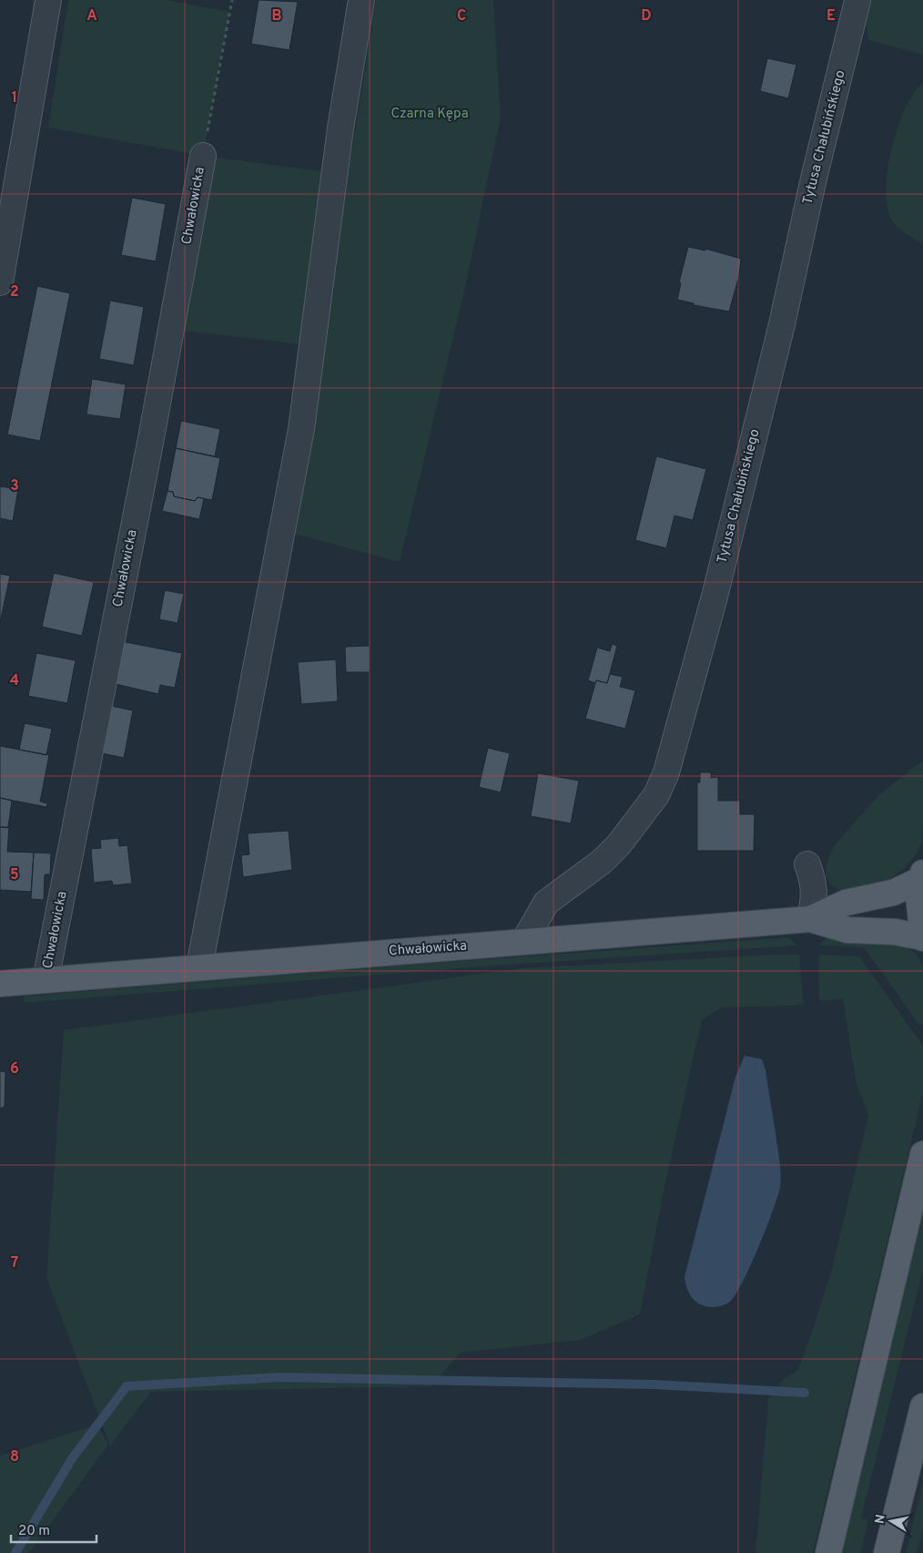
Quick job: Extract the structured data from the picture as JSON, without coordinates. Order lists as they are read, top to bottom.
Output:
{
  "streets": {
    "main road": ["Chwałowicka"],
    "street": ["Tytusa Chałubińskiego"]
  },
  "crossings": [
    ["Tytusa Chałubińskiego", "Chwałowicka"]
  ],
  "parks": ["Czarna Kępa"],
  "scale_bar": "20 m",
  "north": "left",
  "grid": {
    "columns": [
      "A",
      "B",
      "C",
      "D",
      "E"
    ],
    "rows": [
      "1",
      "2",
      "3",
      "4",
      "5",
      "6",
      "7",
      "8"
    ]
  }
}
